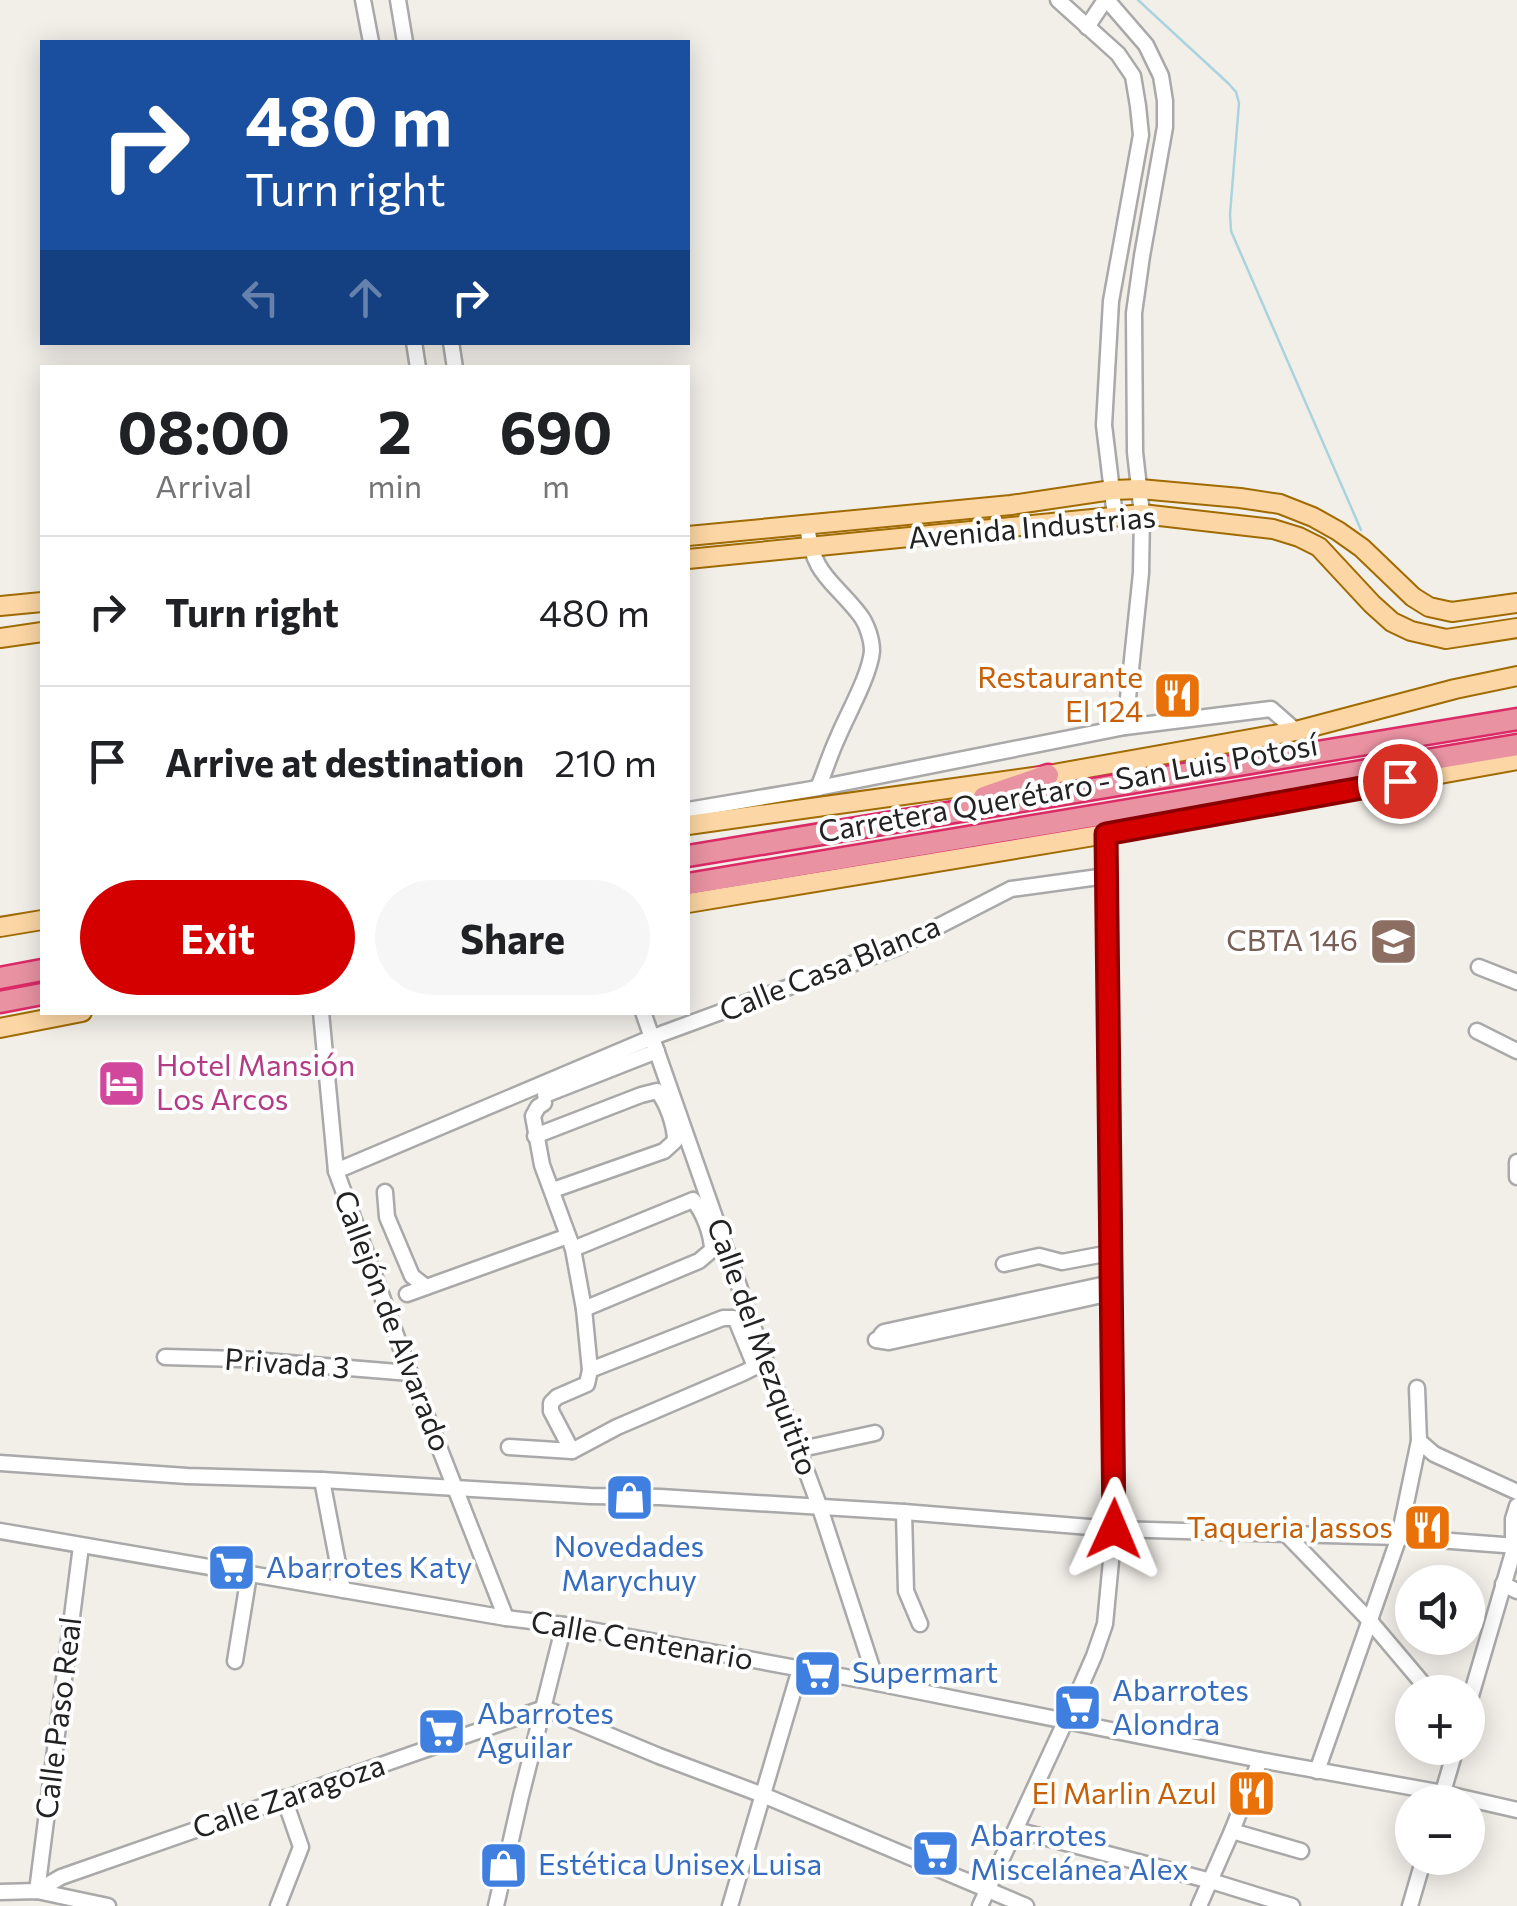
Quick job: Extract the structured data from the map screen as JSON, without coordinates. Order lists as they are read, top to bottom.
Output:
{
  "streets": {
    "highway": ["Carretera Querétaro - San Luis Potosí"],
    "main road": ["Avenida Industrias"],
    "street": [
      "Calle Casa Blanca",
      "Callejón de Alvarado",
      "Calle del Mezquitito",
      "Privada 3",
      "Calle Centenario",
      "Calle Paso Real",
      "Calle Zaragoza"
    ]
  },
  "crossings": [
    ["Calle Casa Blanca", "Calle del Mezquitito"],
    ["Callejón de Alvarado", "Privada 3"],
    ["Callejón de Alvarado", "Calle Centenario"],
    ["Calle del Mezquitito", "Calle Centenario"],
    ["Calle Centenario", "Calle Paso Real"],
    ["Calle Paso Real", "Calle Zaragoza"]
  ],
  "places": {
    "restaurant": ["Restaurante El 124", "Taqueria Jassos", "El Marlin Azul"],
    "school or university": ["CBTA 146"],
    "hotel": ["Hotel Mansión Los Arcos"],
    "shop": ["Novedades Marychuy", "Estética Unisex Luisa"],
    "supermarket": [
      "Abarrotes Katy",
      "Supermart",
      "Abarrotes Alondra",
      "Abarrotes Aguilar",
      "Abarrotes Miscelánea Alex"
    ]
  },
  "page": {
    "turn": ["480 m", "Turn right"],
    "eta": [
      "08:00",
      "Arrival",
      "2",
      "min",
      "690",
      "m"
    ],
    "list": [
      {
        "name": "Turn right",
        "value": "480 m"
      },
      {
        "name": "Arrive at destination",
        "value": "210 m"
      }
    ],
    "buttons": ["Exit", "Share"],
    "map_buttons": ["+", "−"]
  }
}
